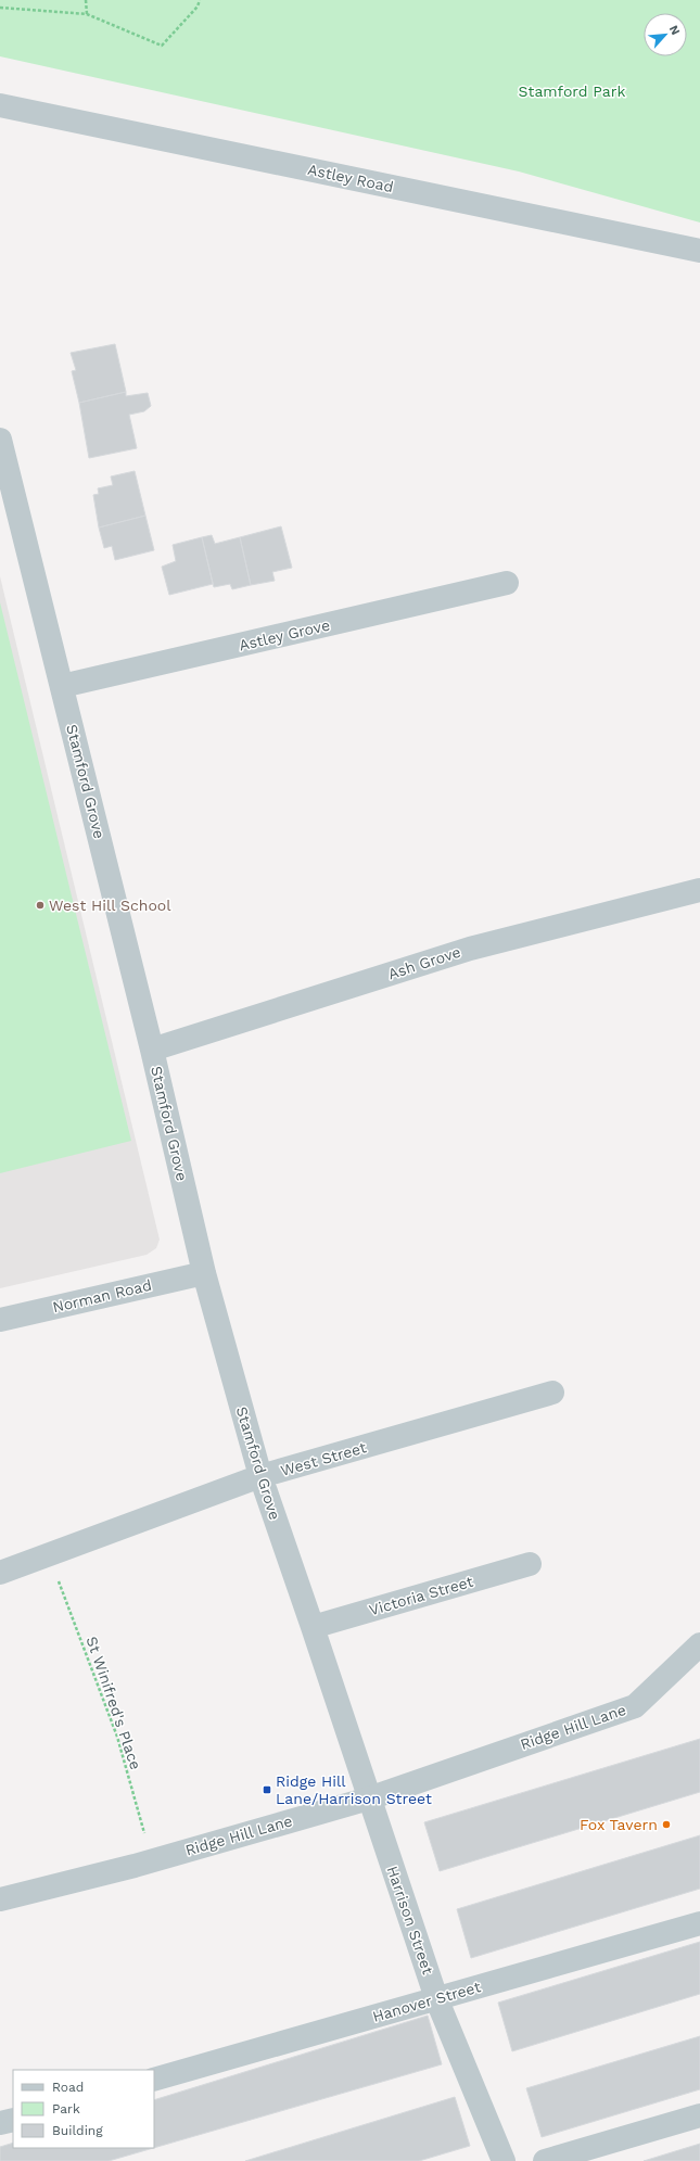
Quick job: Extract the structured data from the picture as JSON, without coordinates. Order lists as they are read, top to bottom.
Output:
{
  "streets": {
    "street": [
      "Astley Road",
      "Astley Grove",
      "Stamford Grove",
      "Ash Grove",
      "Norman Road",
      "West Street",
      "Victoria Street",
      "Ridge Hill Lane",
      "Harrison Street",
      "Hanover Street"
    ],
    "path": ["St Winifred's Place"]
  },
  "crossings": [
    ["Astley Grove", "Stamford Grove"],
    ["Stamford Grove", "Ash Grove"],
    ["Stamford Grove", "Norman Road"],
    ["Stamford Grove", "West Street"],
    ["Stamford Grove", "Victoria Street"],
    ["Stamford Grove", "Ridge Hill Lane"],
    ["Stamford Grove", "Harrison Street"],
    ["West Street", "St Winifred's Place"],
    ["St Winifred's Place", "Ridge Hill Lane"],
    ["Ridge Hill Lane", "Harrison Street"],
    ["Harrison Street", "Hanover Street"]
  ],
  "parks": ["Stamford Park"],
  "places": {
    "other": ["West Hill School", "Fox Tavern"],
    "transit": ["Ridge Hill Lane/Harrison Street"]
  },
  "legend": ["Road", "Park", "Building"],
  "north": "top right"
}
